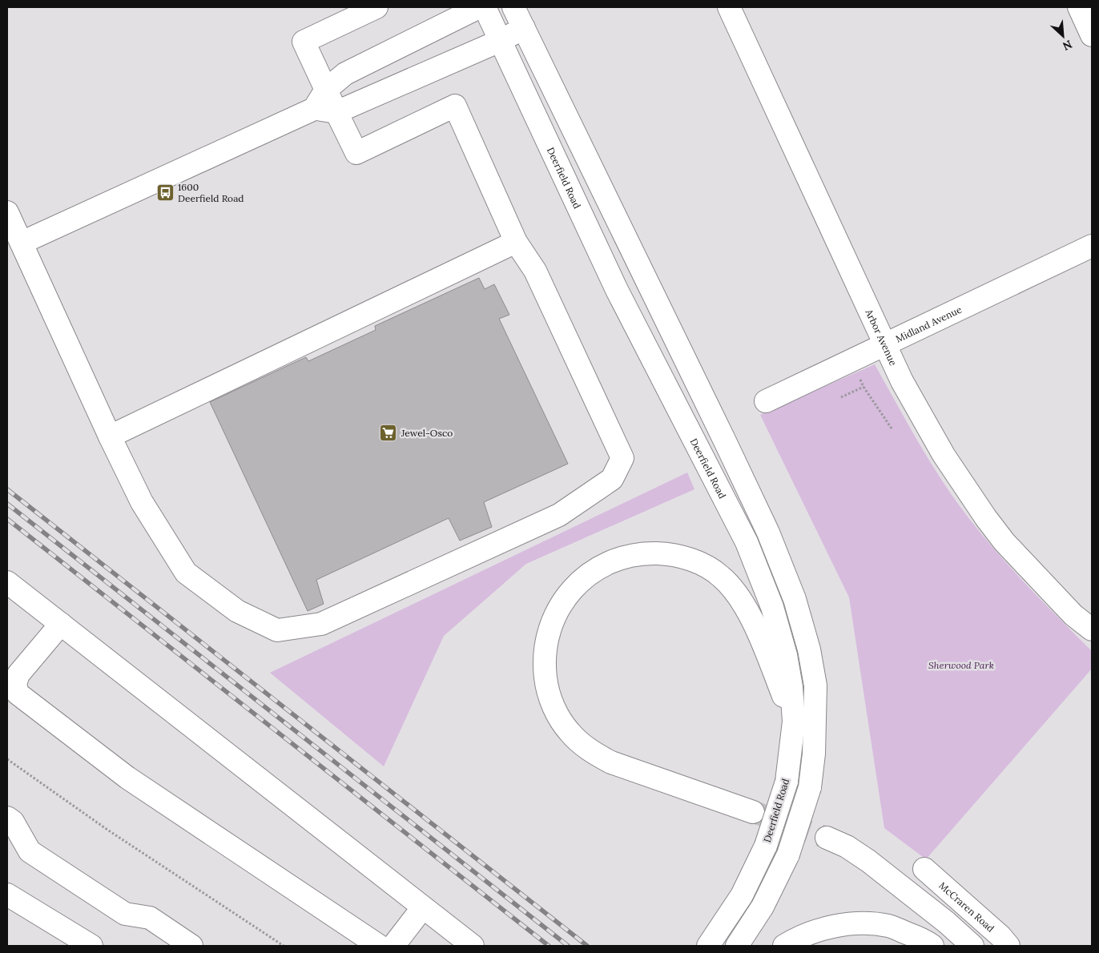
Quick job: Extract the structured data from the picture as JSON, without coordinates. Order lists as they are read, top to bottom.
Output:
{
  "streets": {
    "main road": [
      "Deerfield Road",
      "Midland Avenue",
      "Arbor Avenue",
      "McCraren Road"
    ]
  },
  "crossings": [
    ["Midland Avenue", "Arbor Avenue"]
  ],
  "parks": ["Sherwood Park"],
  "places": {
    "bus stop": ["1600 Deerfield Road"],
    "supermarket": ["Jewel-Osco"]
  },
  "north": "bottom right"
}
